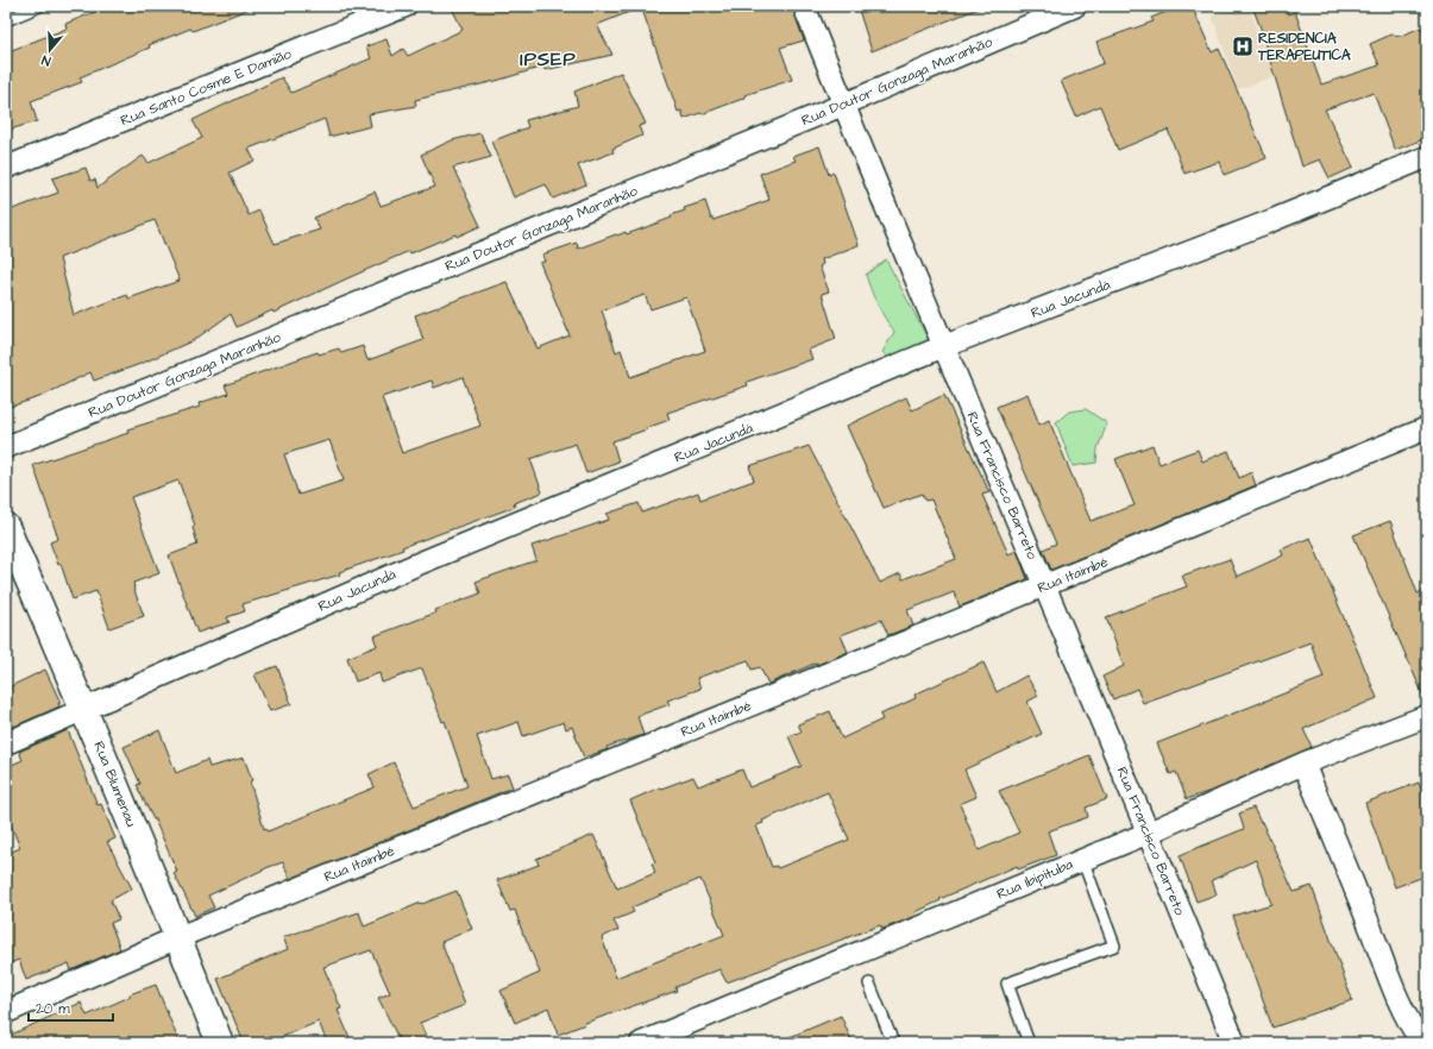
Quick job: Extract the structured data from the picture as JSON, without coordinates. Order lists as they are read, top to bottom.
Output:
{
  "streets": {
    "main road": ["Rua Blumenau"],
    "street": [
      "Rua Doutor Gonzaga Maranhão",
      "Rua Santo Cosme E Damião",
      "Rua Jacundá",
      "Rua Francisco Barreto",
      "Rua Itaimbé",
      "Rua Ibipituba"
    ]
  },
  "crossings": [
    ["Rua Doutor Gonzaga Maranhão", "Rua Francisco Barreto"],
    ["Rua Jacundá", "Rua Francisco Barreto"],
    ["Rua Jacundá", "Rua Blumenau"],
    ["Rua Francisco Barreto", "Rua Itaimbé"],
    ["Rua Francisco Barreto", "Rua Ibipituba"],
    ["Rua Itaimbé", "Rua Blumenau"]
  ],
  "districts": ["IPSEP"],
  "places": {
    "hospital": ["RESIDENCIA TERAPEUTICA"]
  },
  "scale_bar": "20 m",
  "north": "bottom"
}
